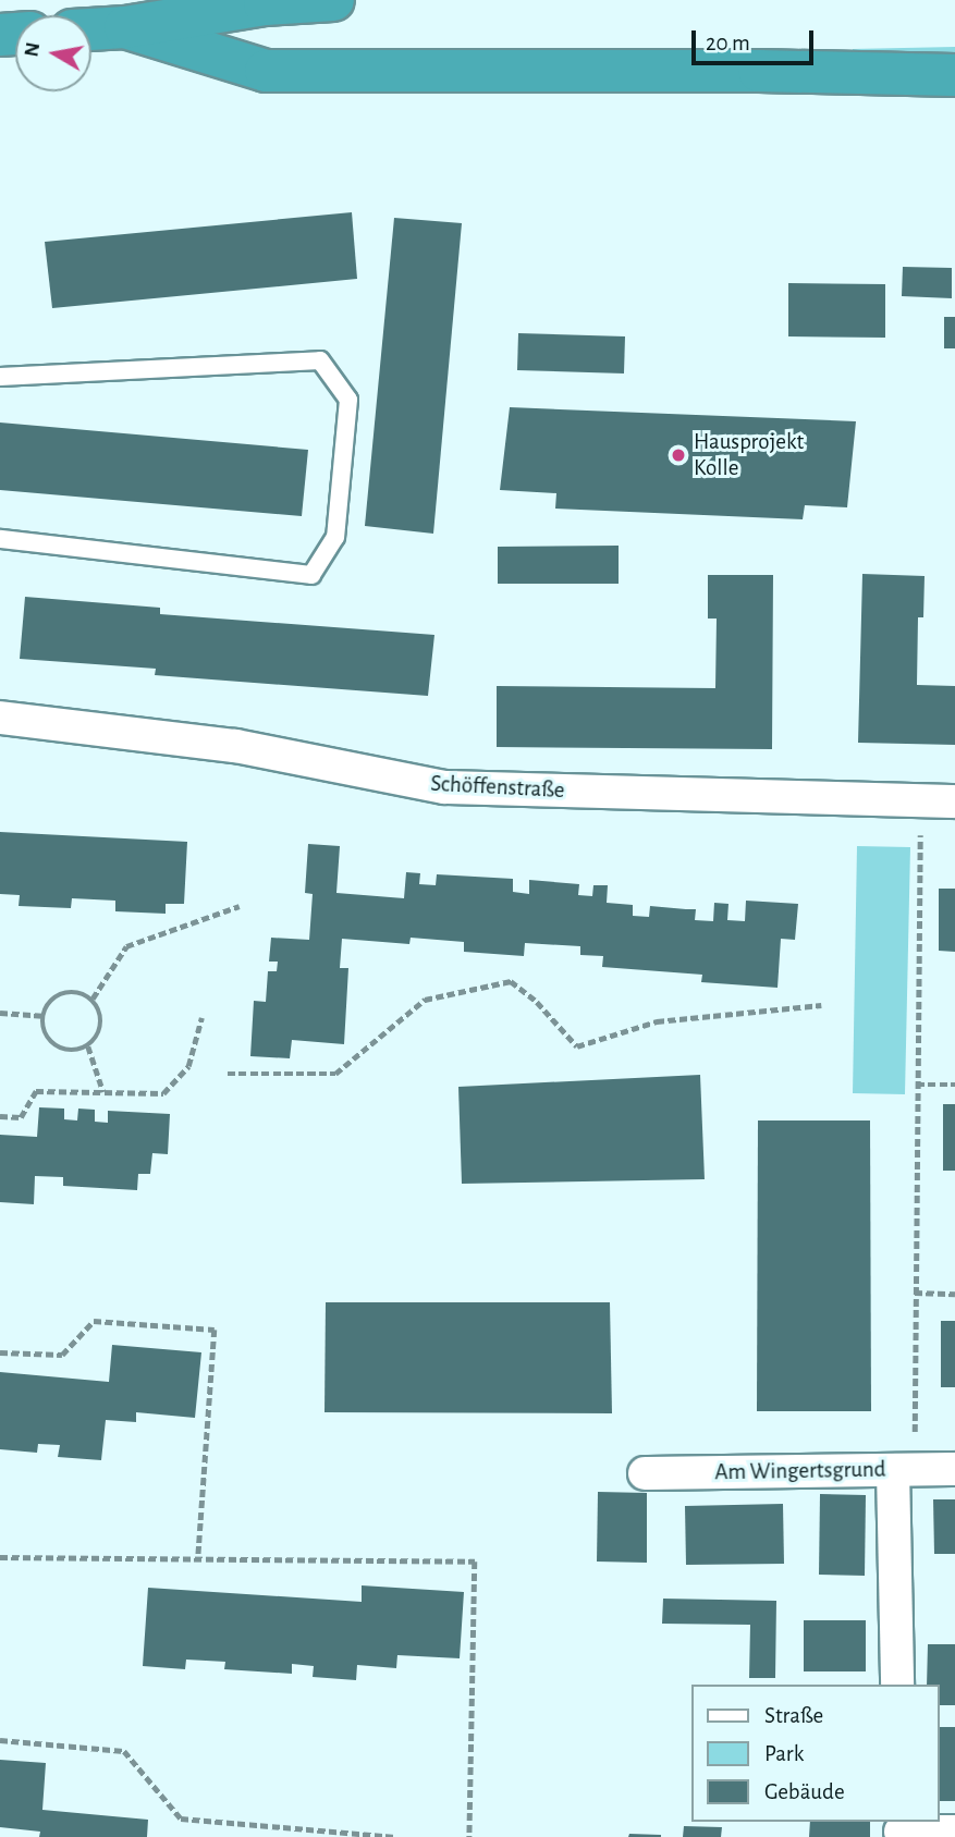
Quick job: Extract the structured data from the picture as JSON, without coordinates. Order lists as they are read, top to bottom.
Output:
{
  "streets": {
    "street": ["Schöffenstraße", "Am Wingertsgrund"]
  },
  "places": ["Hausprojekt Kolle"],
  "legend": ["Straße", "Park", "Gebäude"],
  "scale_bar": "20 m",
  "north": "left"
}
